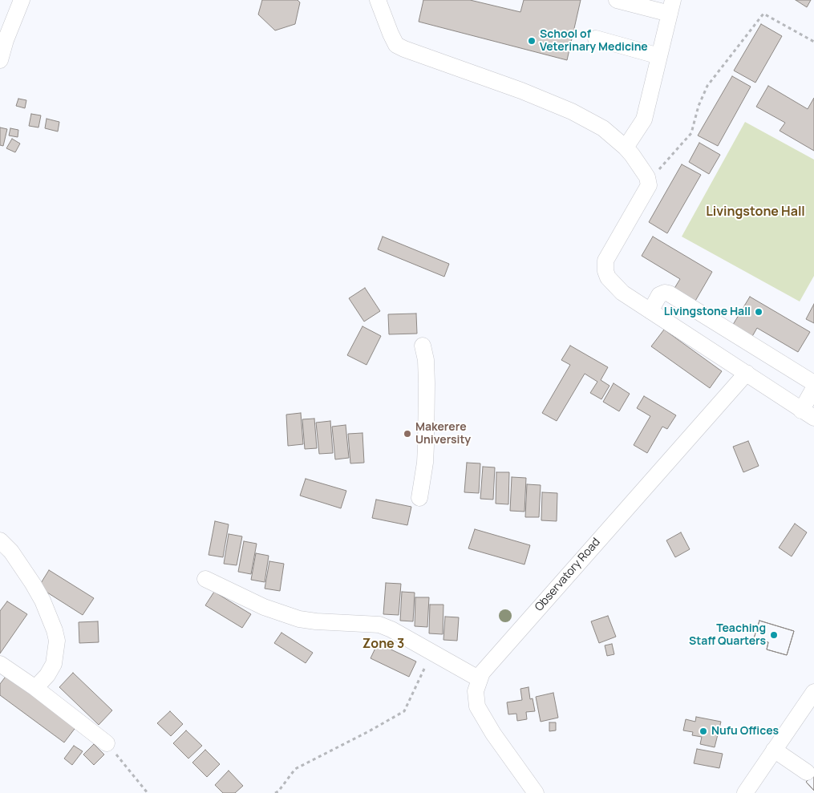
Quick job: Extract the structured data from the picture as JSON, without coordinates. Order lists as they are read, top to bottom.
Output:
{
  "streets": {
    "street": ["Observatory Road"]
  },
  "districts": ["Livingstone Hall", "Zone 3"],
  "places": [
    "School of Veterinary Medicine",
    "Livingstone Hall",
    "Makerere University",
    "Teaching Staff Quarters",
    "Nufu Offices"
  ]
}
